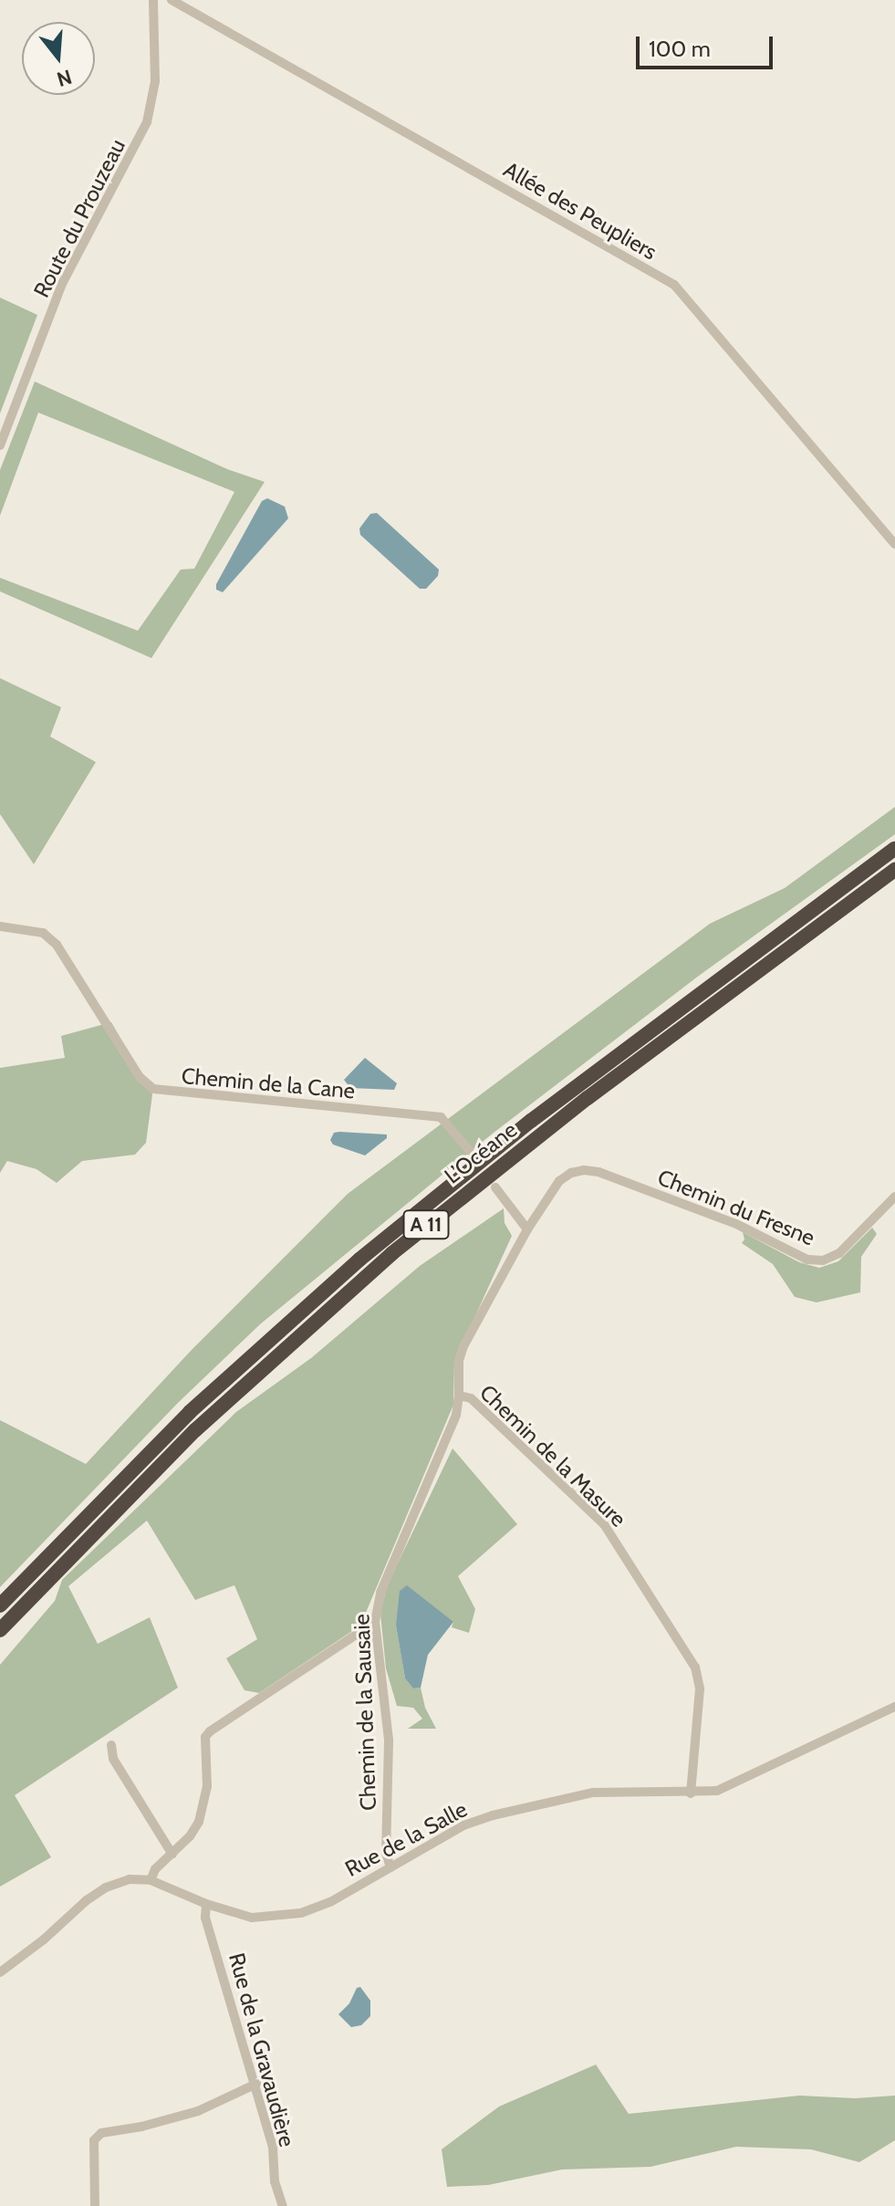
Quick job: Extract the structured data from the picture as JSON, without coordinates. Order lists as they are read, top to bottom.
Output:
{
  "streets": {
    "highway": ["L’Océane", "A 11"],
    "street": [
      "Allée des Peupliers",
      "Route du Prouzeau",
      "Chemin de la Cane",
      "Chemin du Fresne",
      "Chemin de la Masure",
      "Chemin de la Sausaie",
      "Rue de la Salle",
      "Rue de la Gravaudière"
    ]
  },
  "crossings": [
    ["Chemin du Fresne", "Chemin de la Masure"],
    ["Chemin de la Masure", "Chemin de la Sausaie"],
    ["Chemin de la Masure", "Rue de la Salle"],
    ["Chemin de la Sausaie", "Rue de la Salle"],
    ["Rue de la Salle", "Rue de la Gravaudière"]
  ],
  "scale_bar": "100 m",
  "north": "bottom"
}
